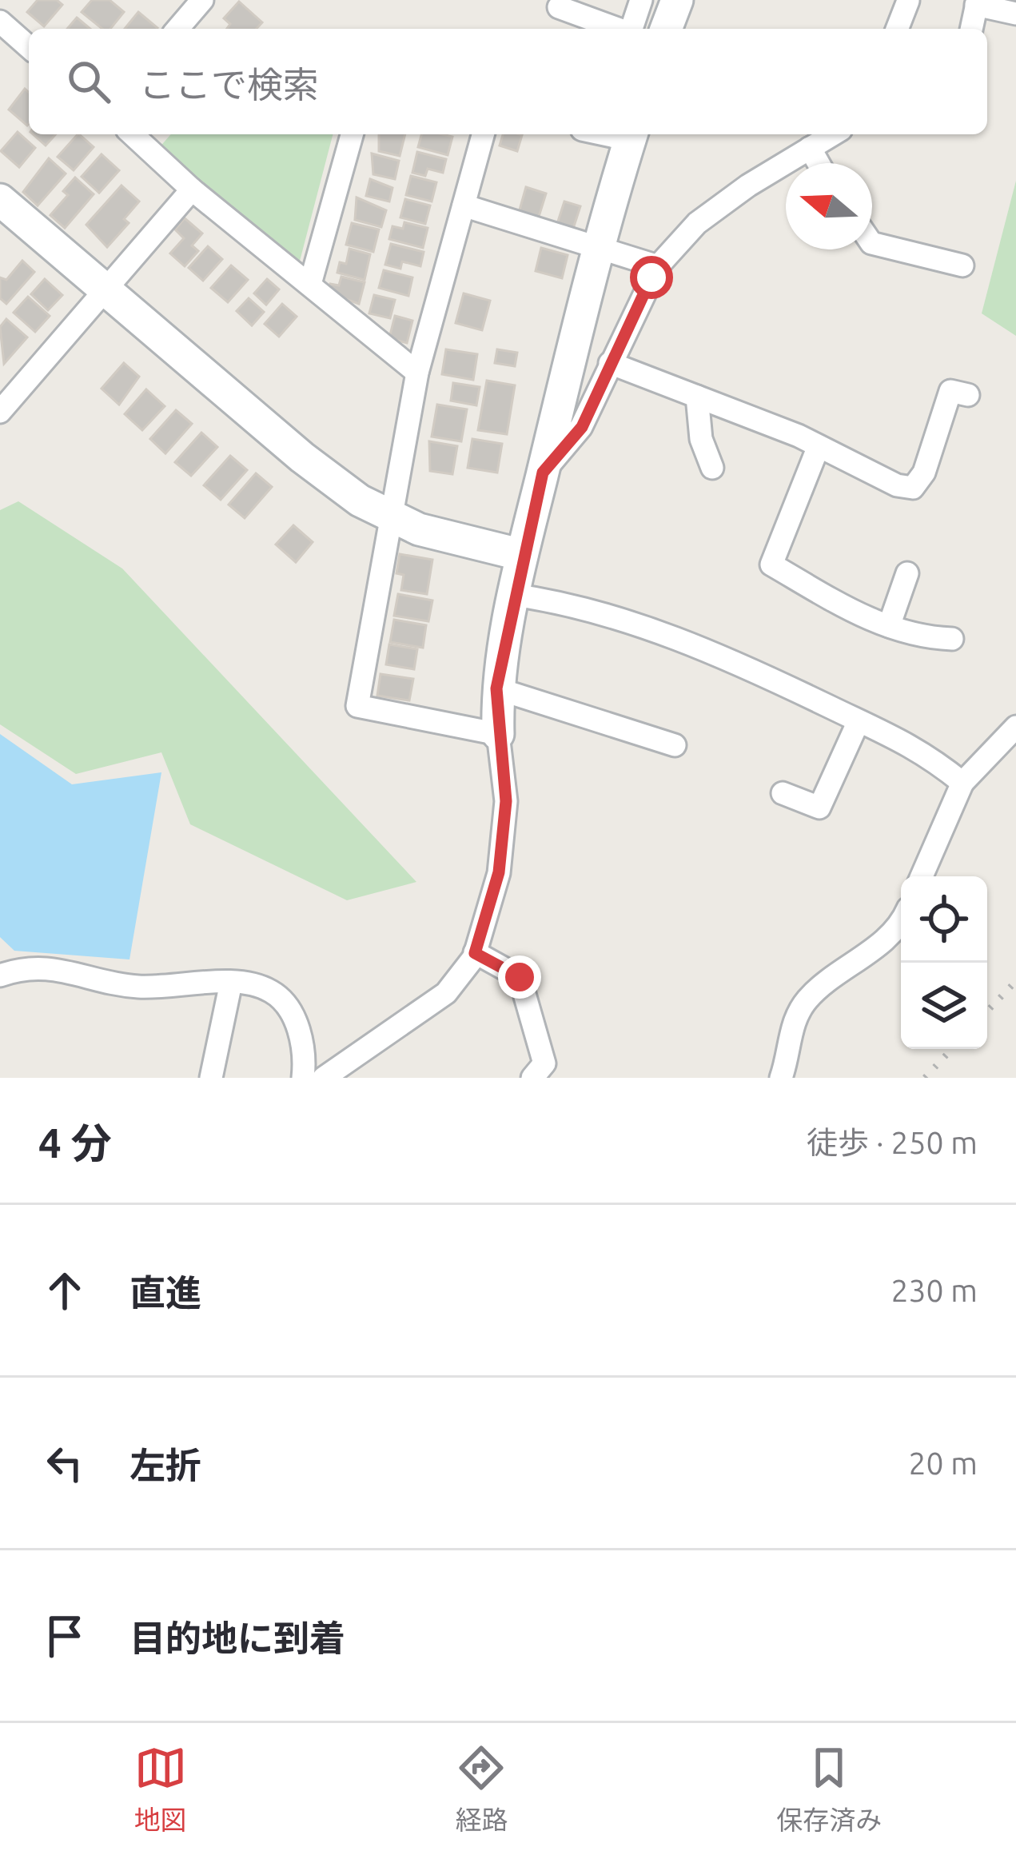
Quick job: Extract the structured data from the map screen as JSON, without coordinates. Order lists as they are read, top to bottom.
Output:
{
  "north": "left",
  "page": {
    "search": "ここで検索",
    "heading": ["4 分", "徒歩 · 250 m"],
    "list": [
      ["直進", "230 m"],
      ["左折", "20 m"],
      "目的地に到着"
    ],
    "nav": ["地図", "経路", "保存済み"]
  }
}
